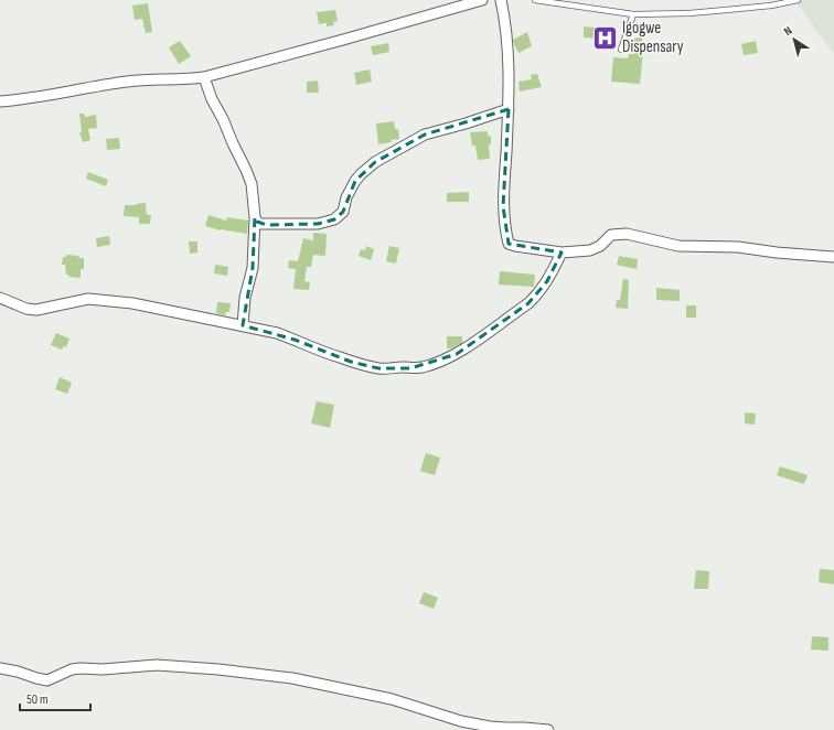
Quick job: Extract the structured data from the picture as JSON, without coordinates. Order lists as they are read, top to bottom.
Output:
{
  "places": {
    "hospital": ["Igogwe Dispensary"]
  },
  "scale_bar": "50 m",
  "north": "top left"
}
